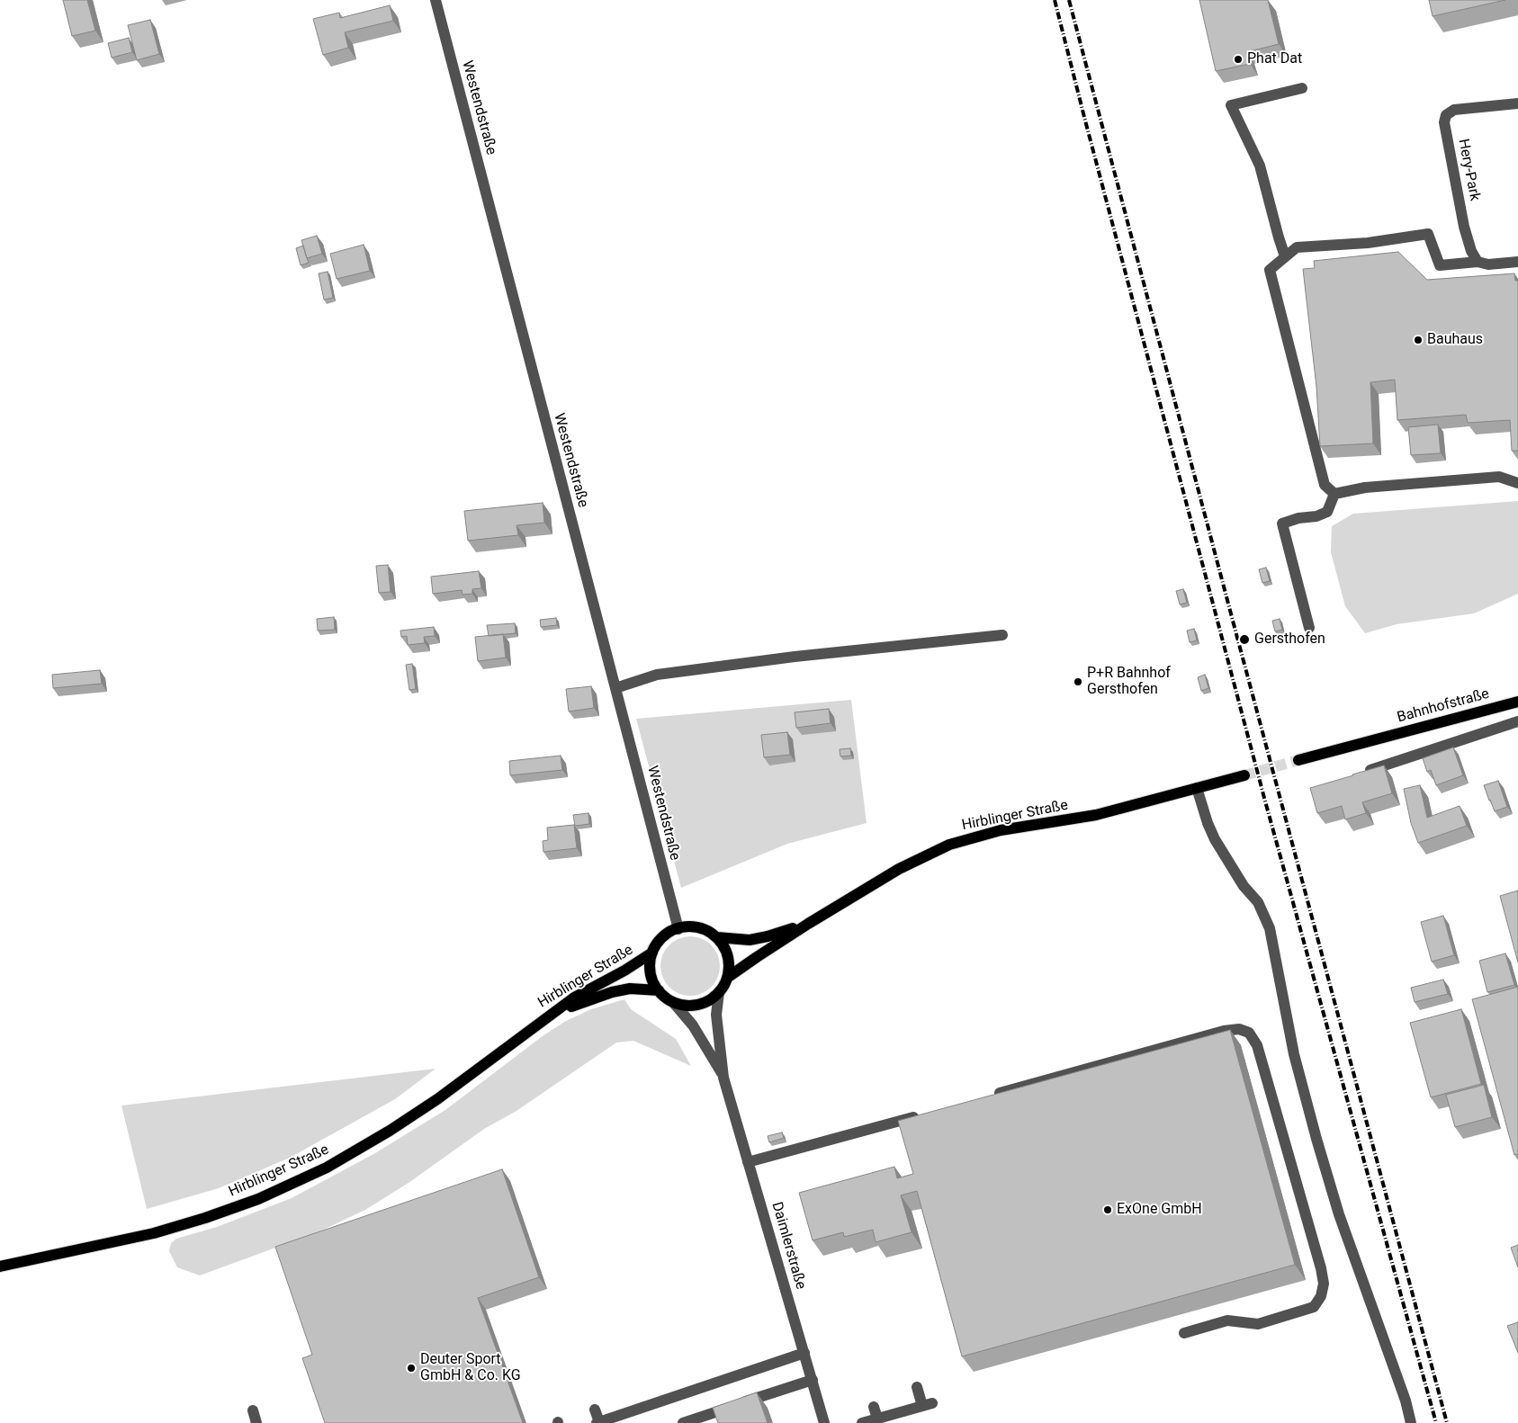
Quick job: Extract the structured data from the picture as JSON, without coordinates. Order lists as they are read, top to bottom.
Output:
{
  "streets": {
    "main road": ["Bahnhofstraße", "Hirblinger Straße"],
    "street": ["Westendstraße", "Hery-Park", "Daimlerstraße"]
  },
  "crossings": [
    ["Westendstraße", "Hirblinger Straße"],
    ["Westendstraße", "Daimlerstraße"],
    ["Hirblinger Straße", "Daimlerstraße"]
  ],
  "places": [
    "Phat Dat",
    "Bauhaus",
    "Gersthofen",
    "P+R Bahnhof Gersthofen",
    "ExOne GmbH",
    "Deuter Sport GmbH & Co. KG"
  ]
}
